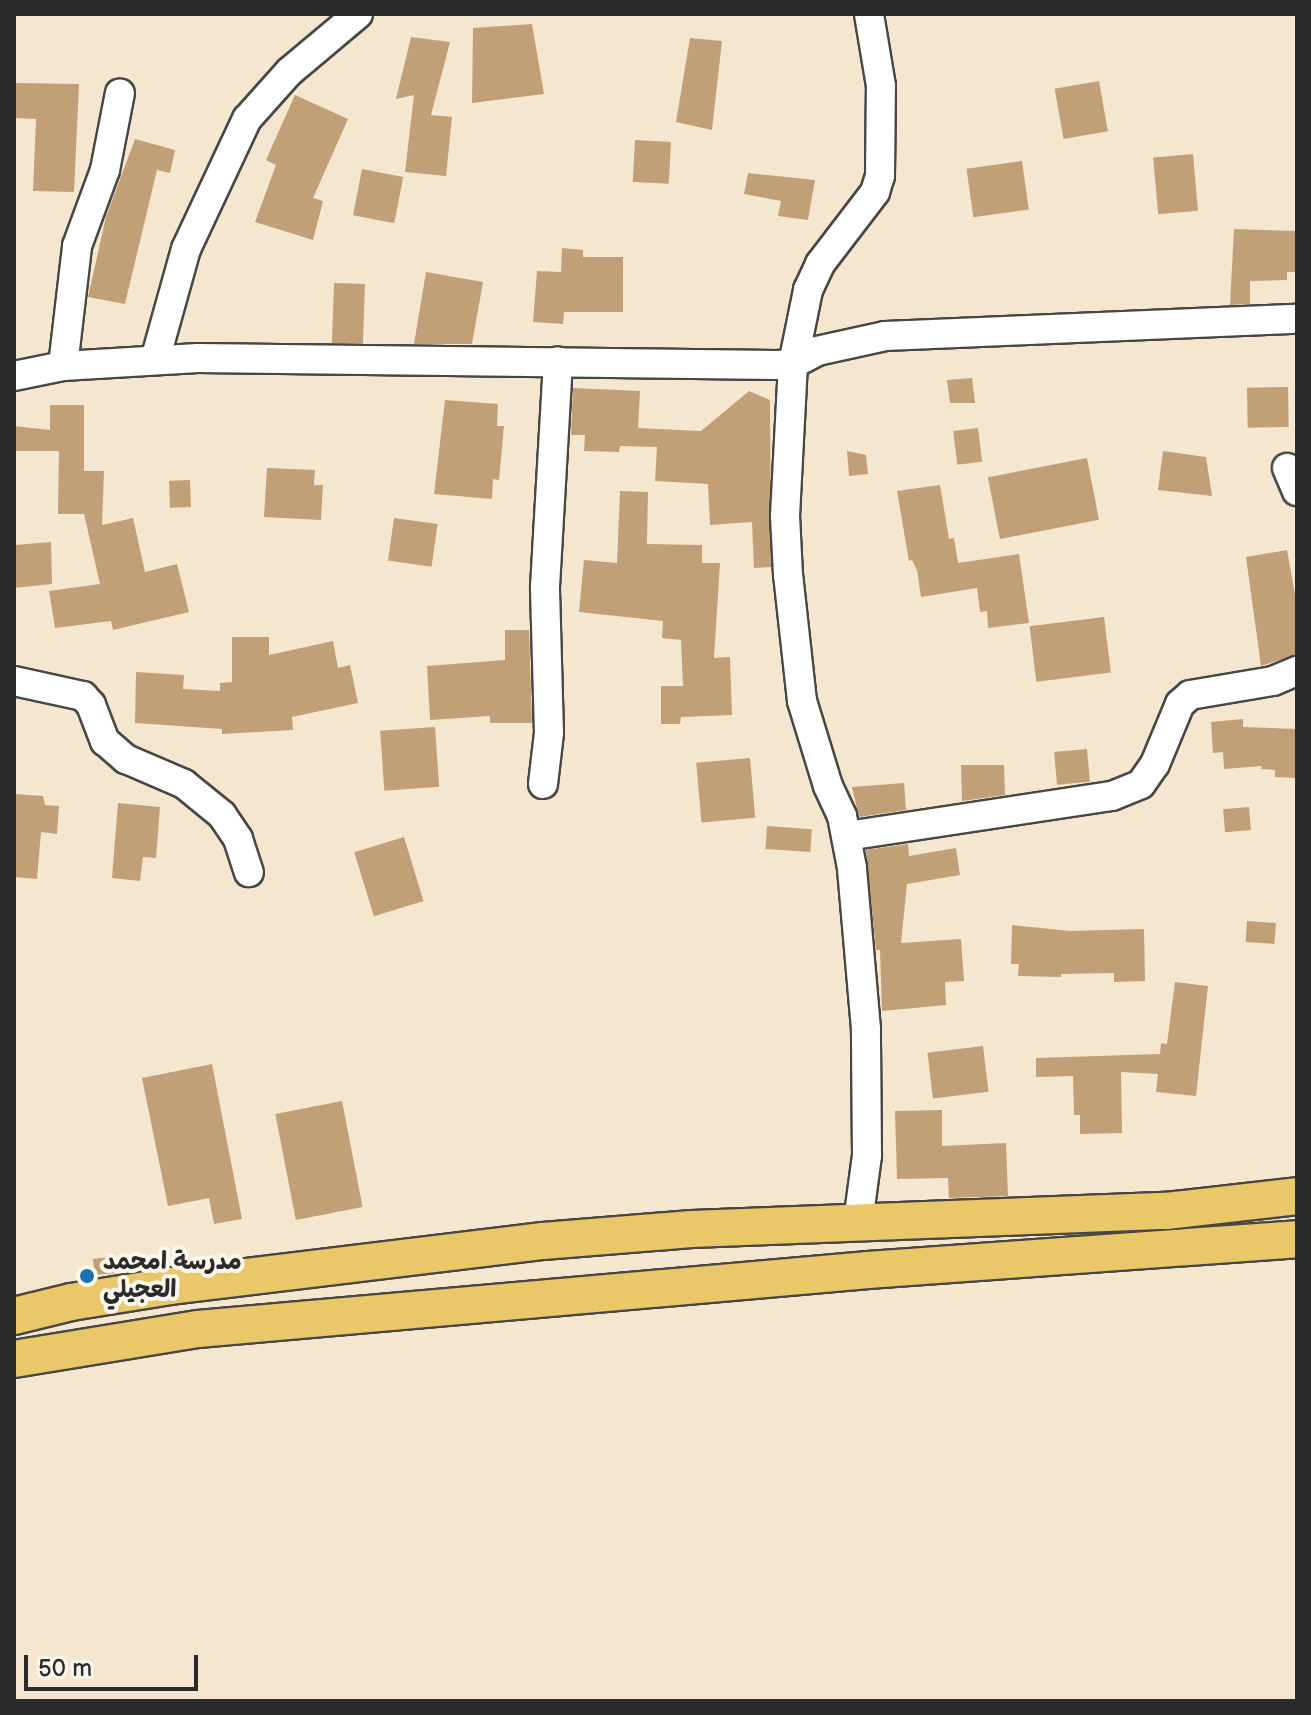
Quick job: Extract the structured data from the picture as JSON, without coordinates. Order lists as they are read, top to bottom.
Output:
{
  "places": ["مدرسة امحمد العجيلي"],
  "scale_bar": "50 m"
}
